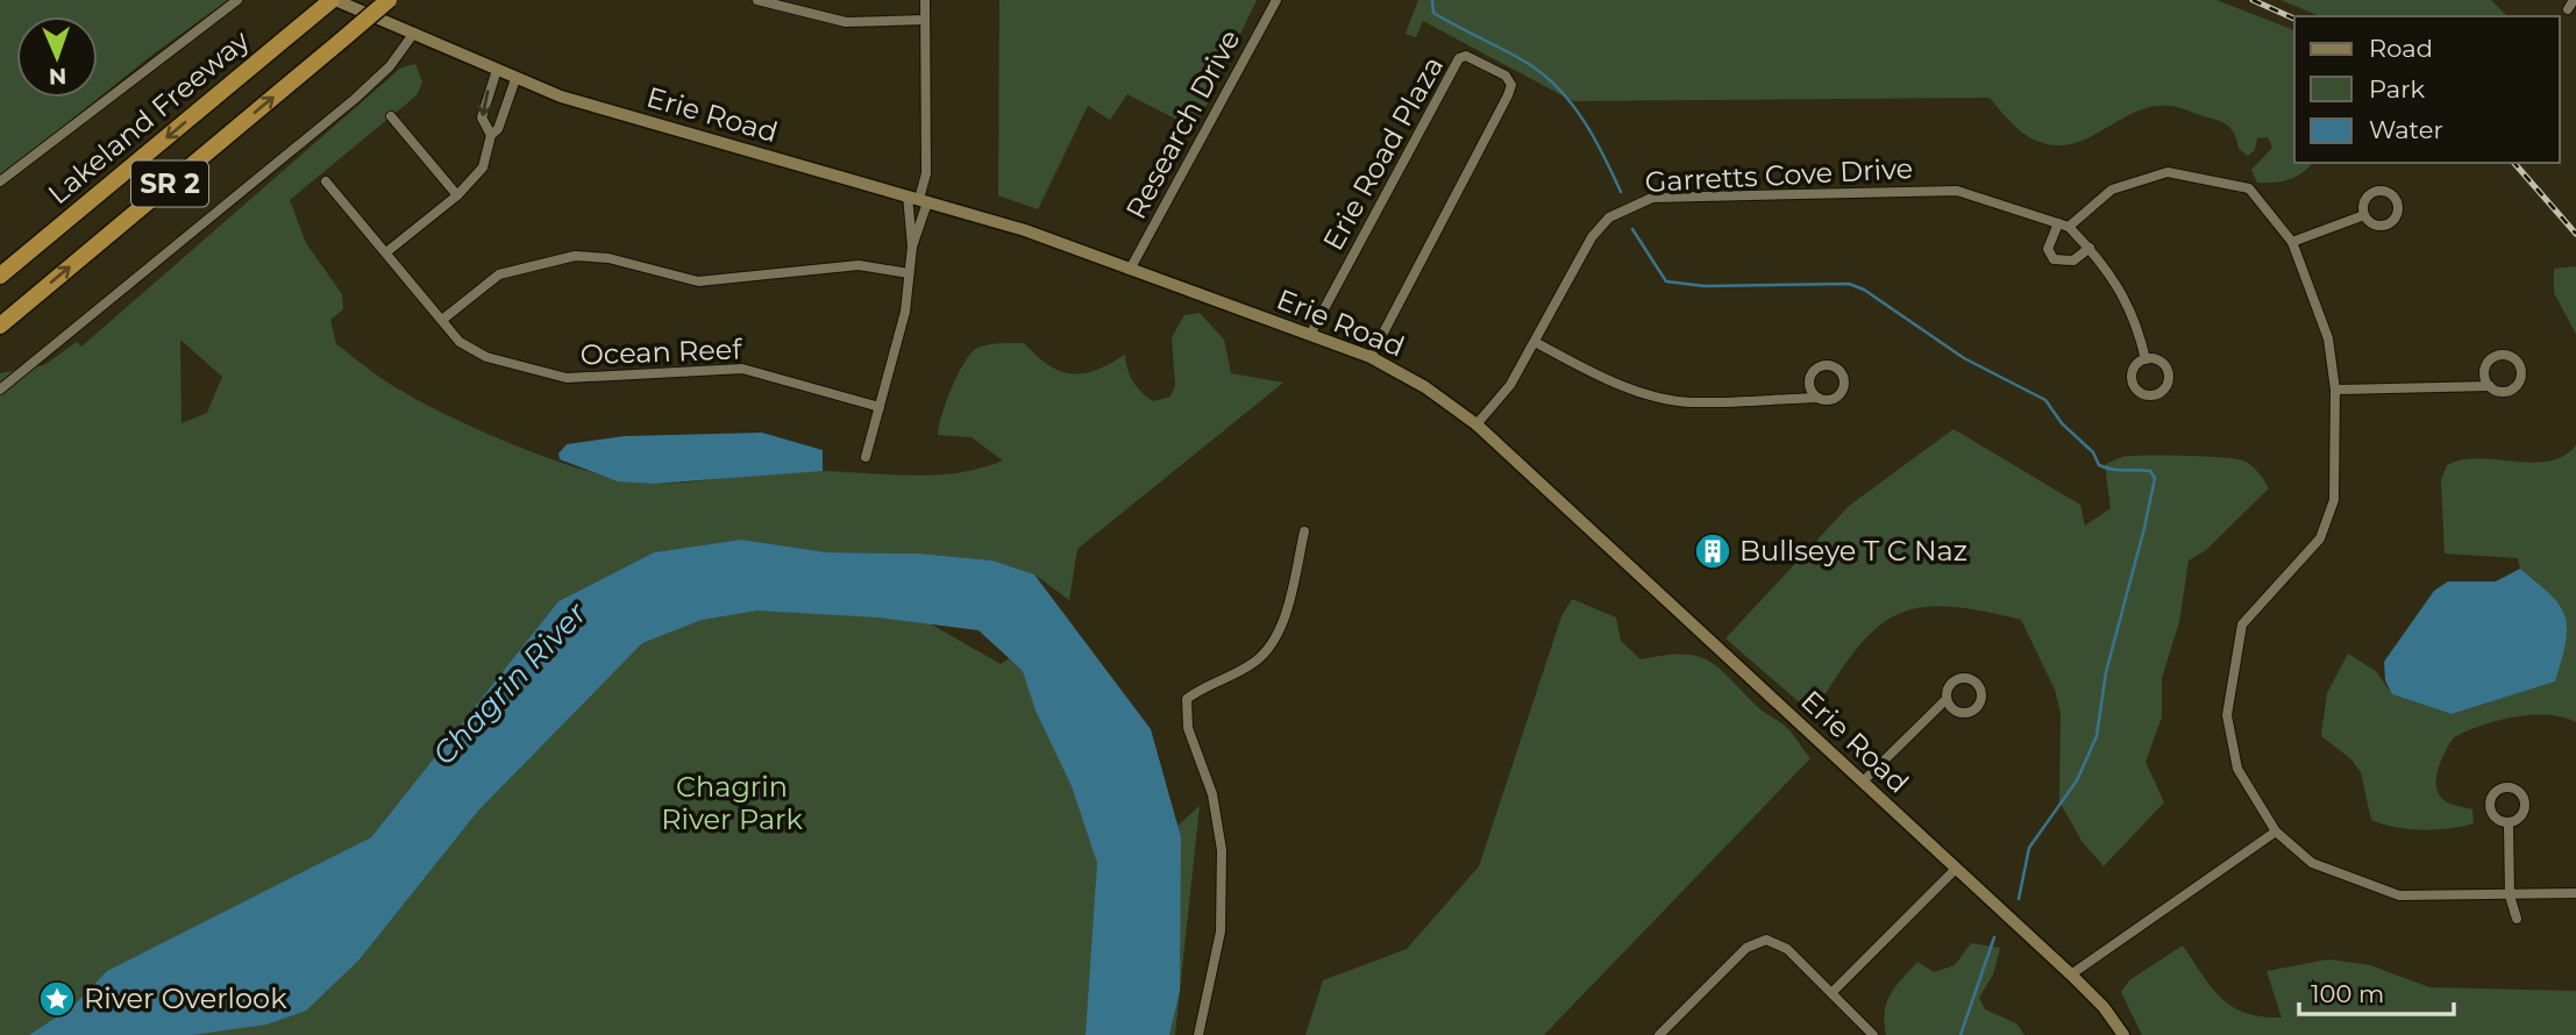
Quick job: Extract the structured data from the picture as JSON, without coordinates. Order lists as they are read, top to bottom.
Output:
{
  "streets": {
    "highway": ["Lakeland Freeway", "SR 2"],
    "street": [
      "Erie Road",
      "Research Drive",
      "Erie Road Plaza",
      "Garretts Cove Drive",
      "Ocean Reef"
    ]
  },
  "crossings": [
    ["Erie Road", "Lakeland Freeway"],
    ["Erie Road", "Research Drive"],
    ["Erie Road", "Erie Road Plaza"],
    ["Erie Road", "Garretts Cove Drive"]
  ],
  "water": ["Chagrin River"],
  "parks": ["Chagrin River Park"],
  "places": {
    "building": ["Bullseye T C Naz"],
    "place": ["River Overlook"]
  },
  "legend": ["Road", "Park", "Water"],
  "scale_bar": "100 m",
  "north": "bottom"
}
